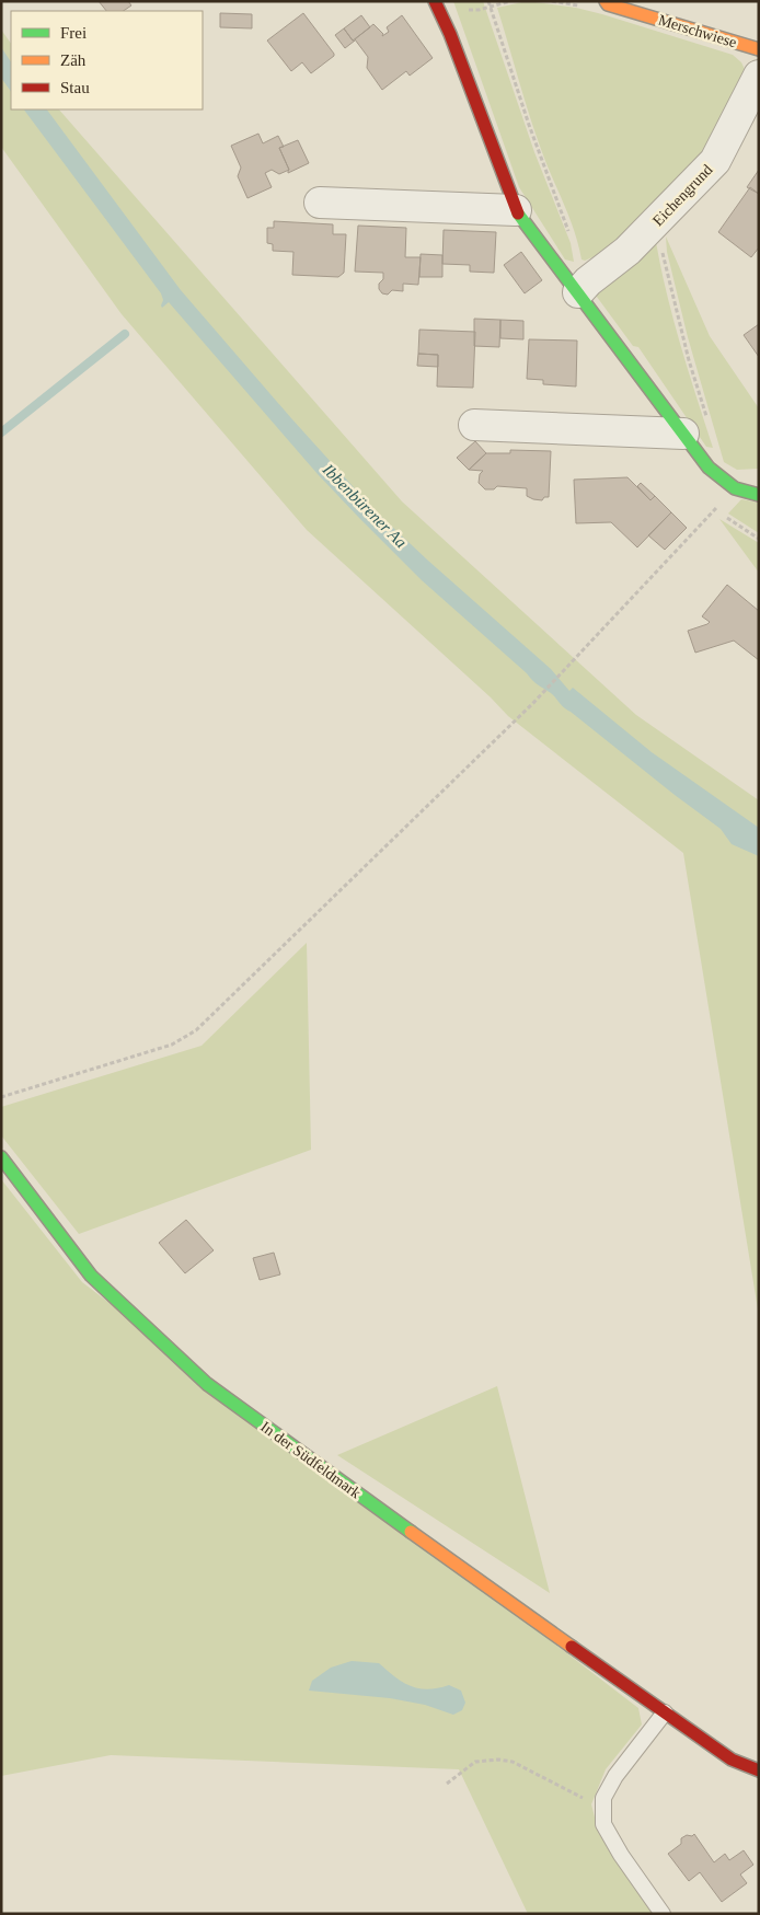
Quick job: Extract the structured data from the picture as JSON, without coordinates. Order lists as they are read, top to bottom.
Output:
{
  "streets": {
    "street": ["Merschwiese", "Eichengrund", "In der Südfeldmark"]
  },
  "water": ["Ibbenbürener Aa"],
  "legend": ["Frei", "Zäh", "Stau"]
}
